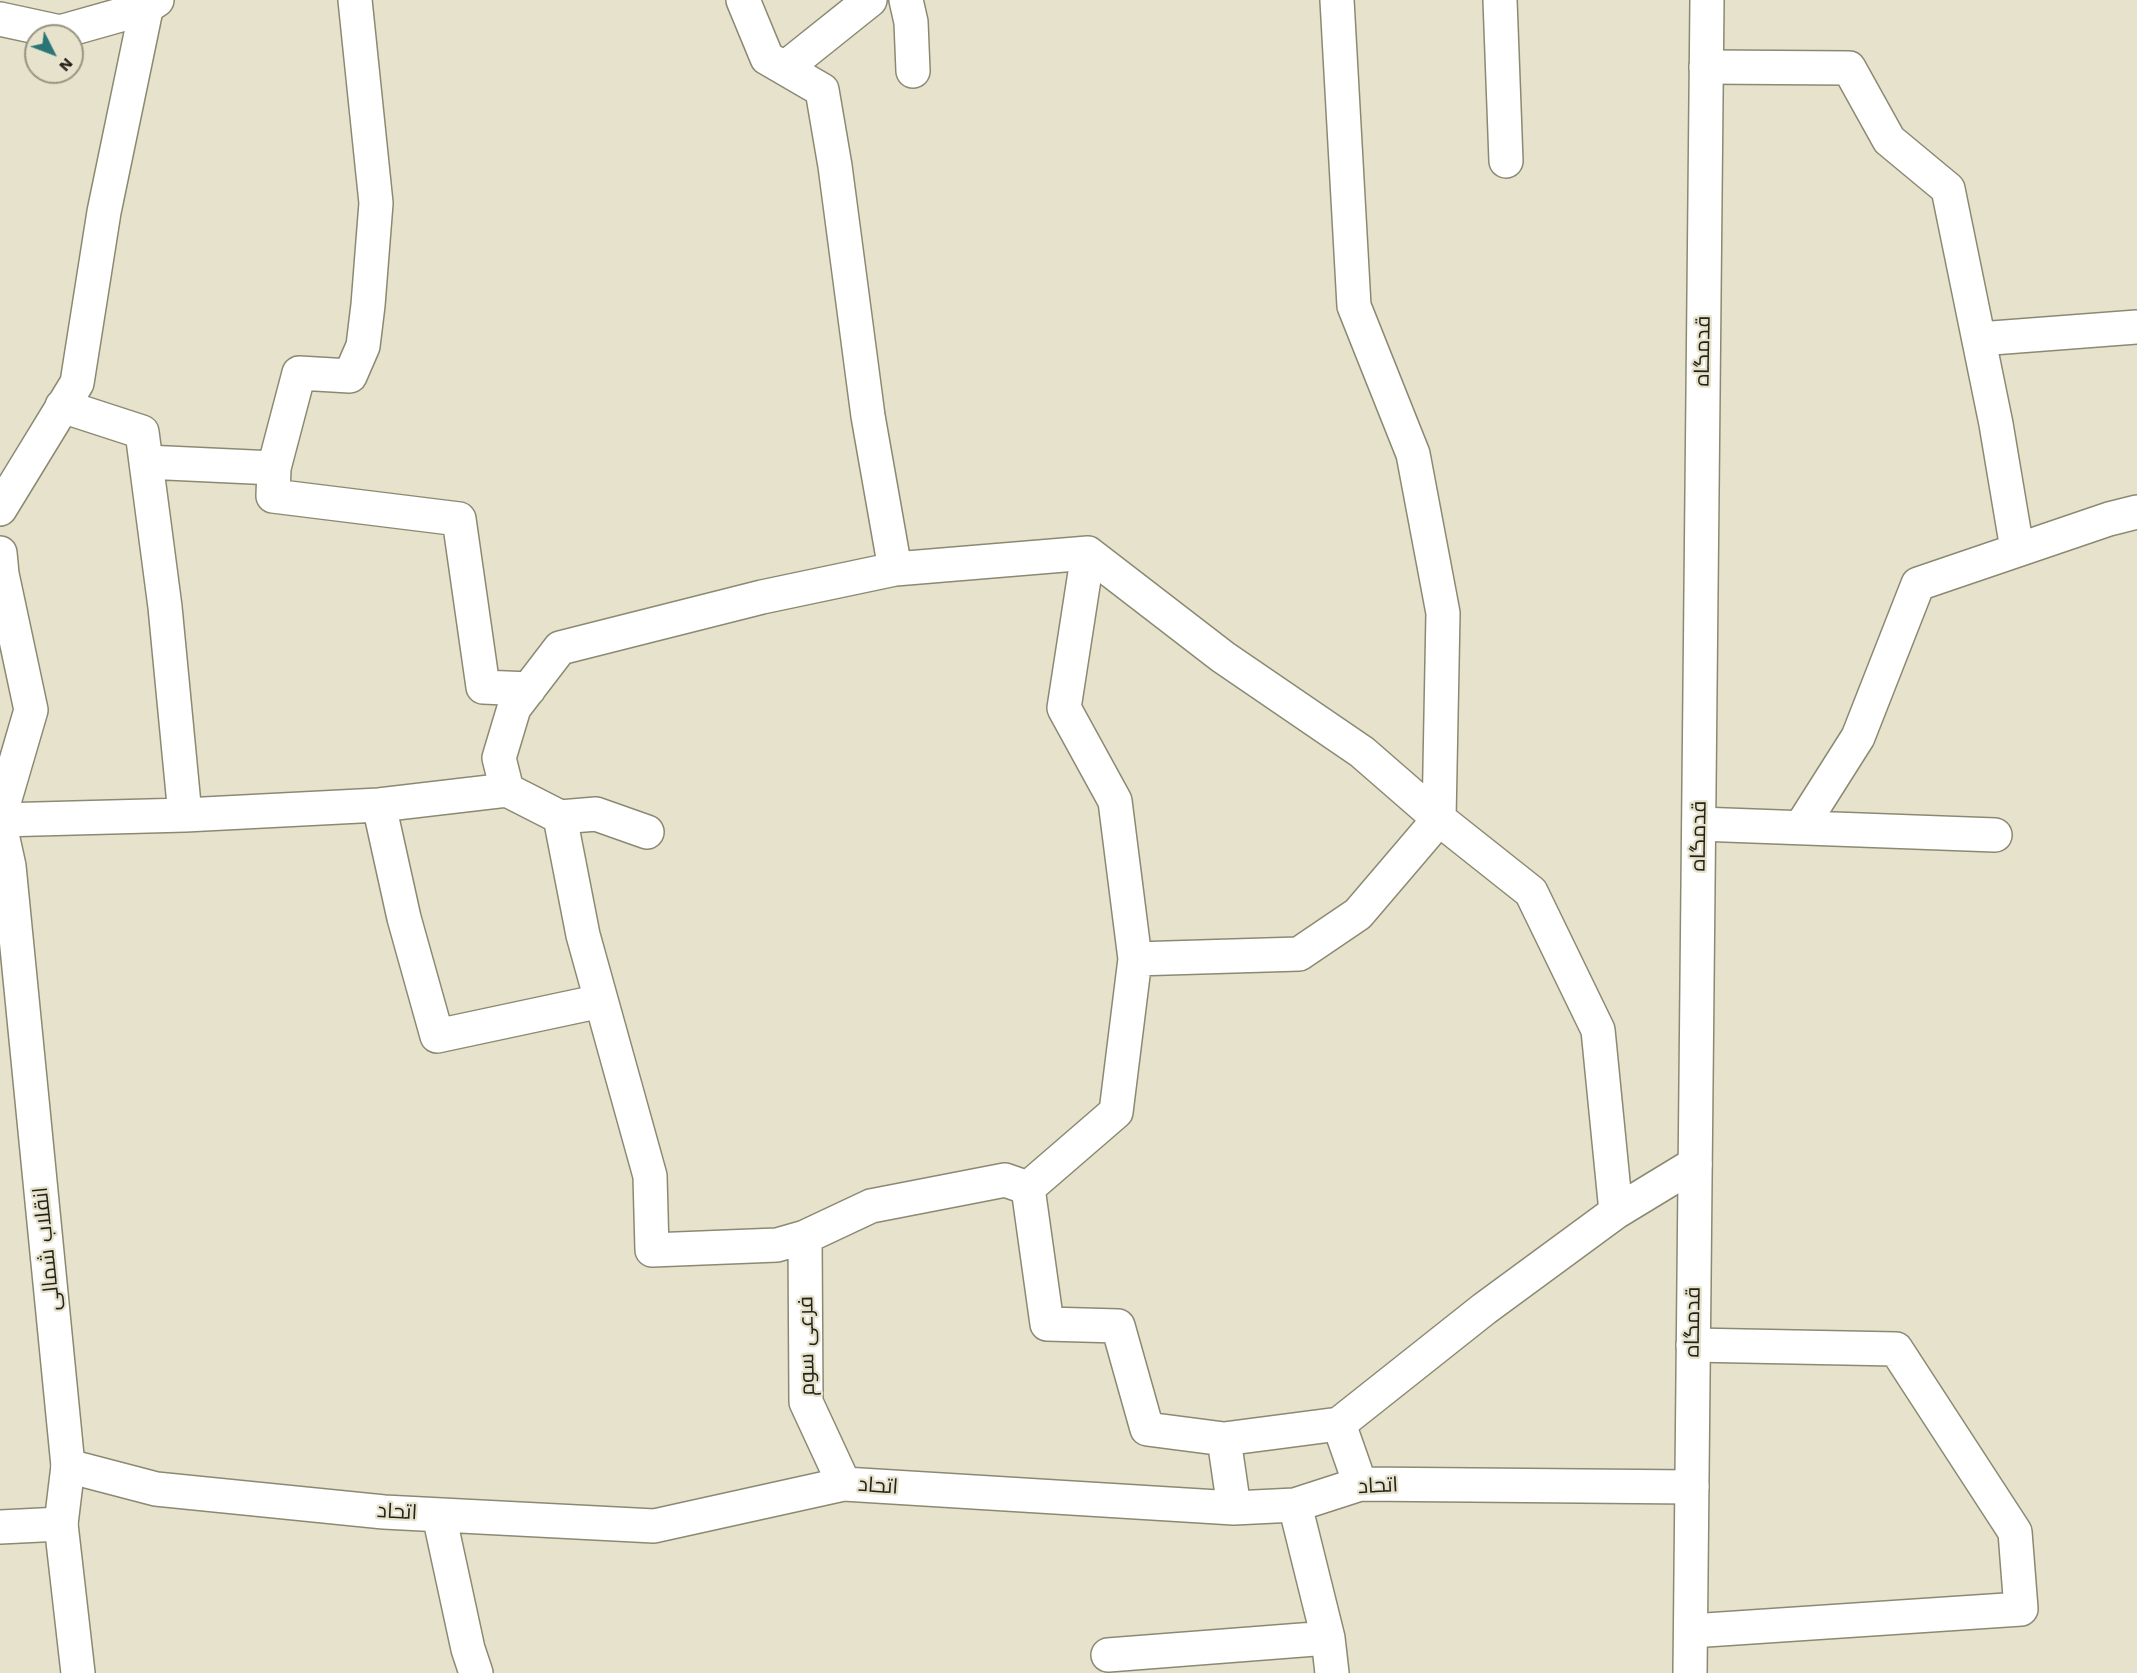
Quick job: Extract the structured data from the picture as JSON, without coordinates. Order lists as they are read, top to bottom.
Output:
{
  "streets": {
    "street": [
      "قدمگاه",
      "انقلاب شمالی",
      "فرعی سوم",
      "اتحاد"
    ]
  },
  "crossings": [
    ["قدمگاه", "اتحاد"],
    ["انقلاب شمالی", "اتحاد"],
    ["فرعی سوم", "اتحاد"]
  ],
  "north": "bottom right"
}
